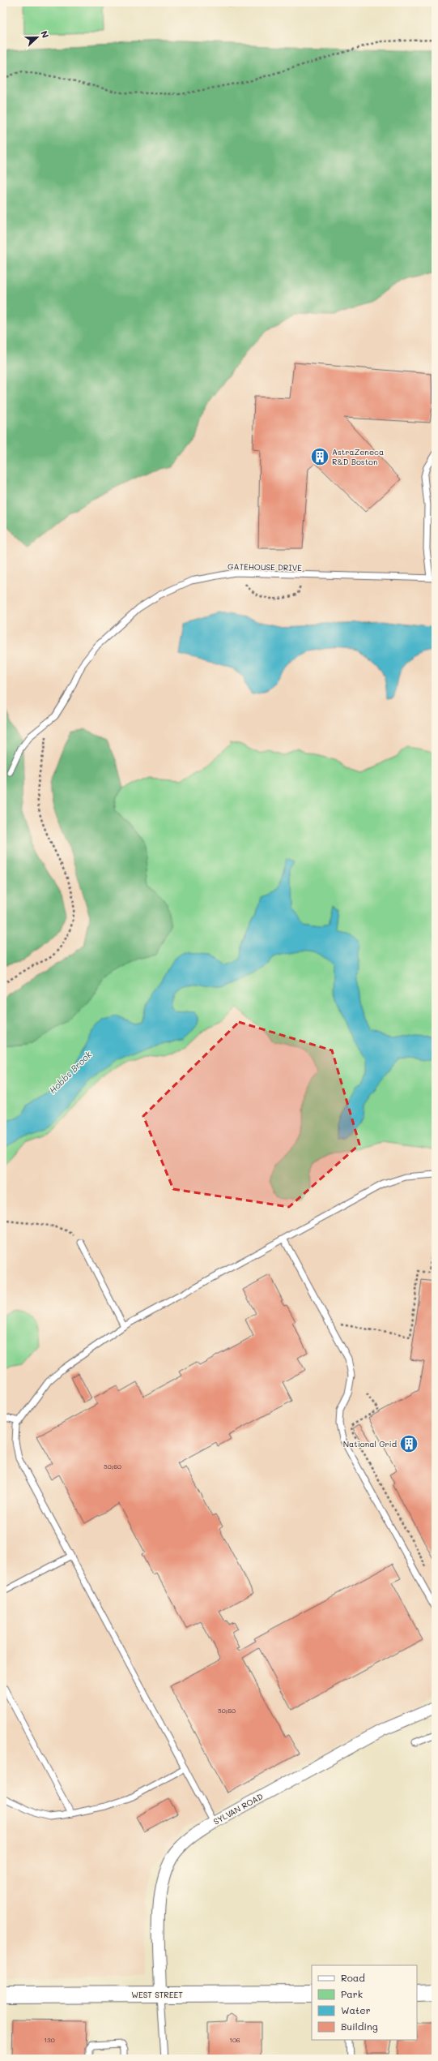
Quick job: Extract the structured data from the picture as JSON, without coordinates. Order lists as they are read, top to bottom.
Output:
{
  "streets": {
    "street": ["SYLVAN ROAD", "WEST STREET"],
    "lane": ["GATEHOUSE DRIVE"]
  },
  "crossings": [
    ["SYLVAN ROAD", "WEST STREET"]
  ],
  "water": ["Hobbs Brook"],
  "places": {
    "building": ["AstraZeneca R&D Boston", "National Grid"]
  },
  "house_numbers": [
    "50;60",
    "50;60",
    "130",
    "106"
  ],
  "legend": [
    "Road",
    "Park",
    "Water",
    "Building"
  ],
  "north": "right"
}
